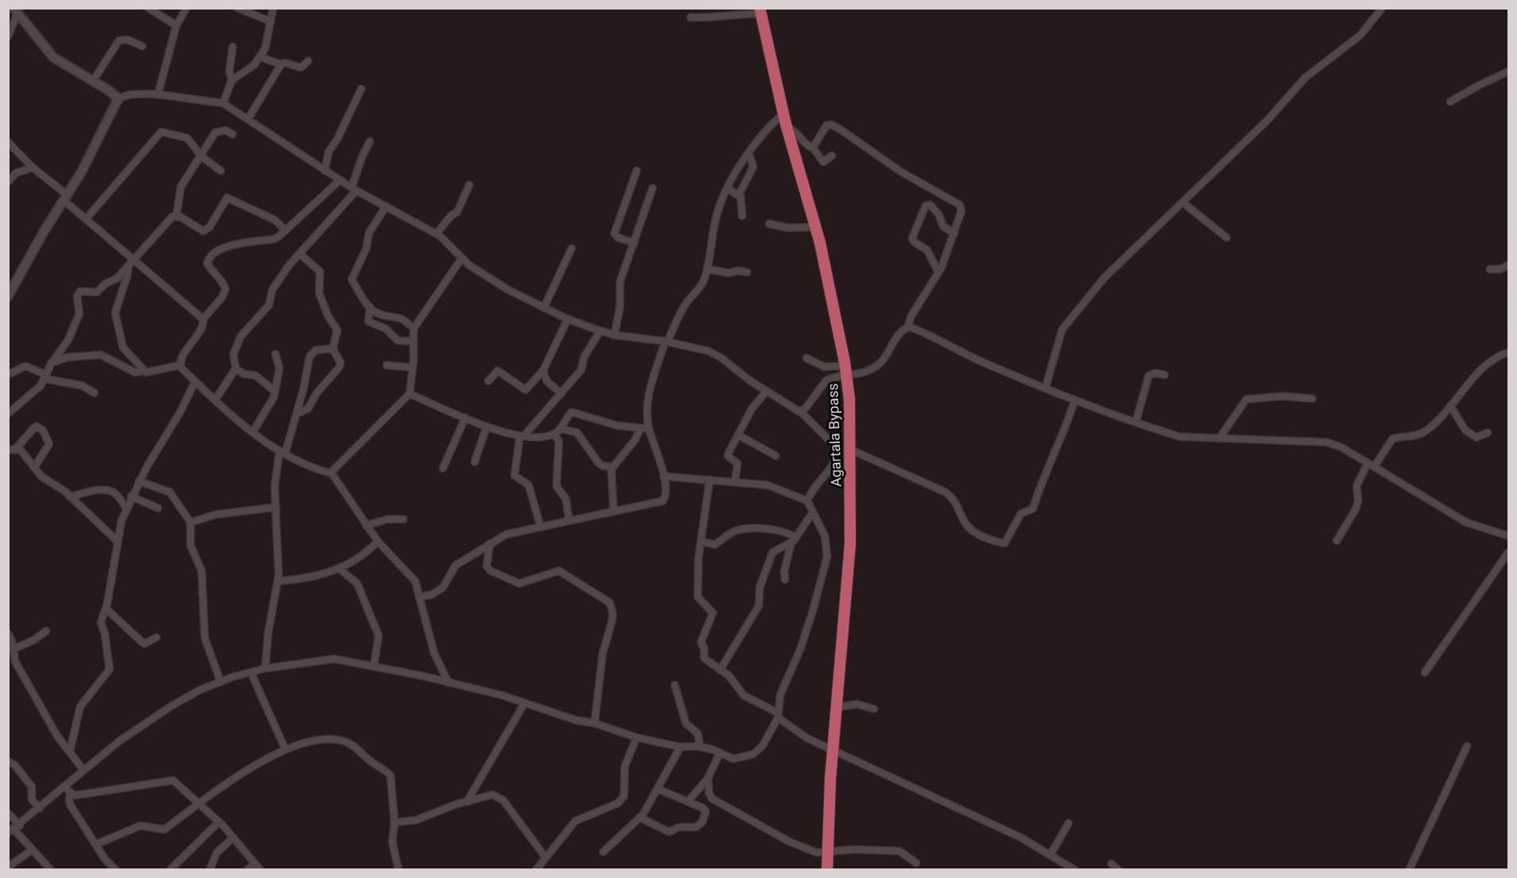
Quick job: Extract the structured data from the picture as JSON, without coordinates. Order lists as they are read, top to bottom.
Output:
{
  "streets": {
    "highway": ["Agartala Bypass"]
  }
}
